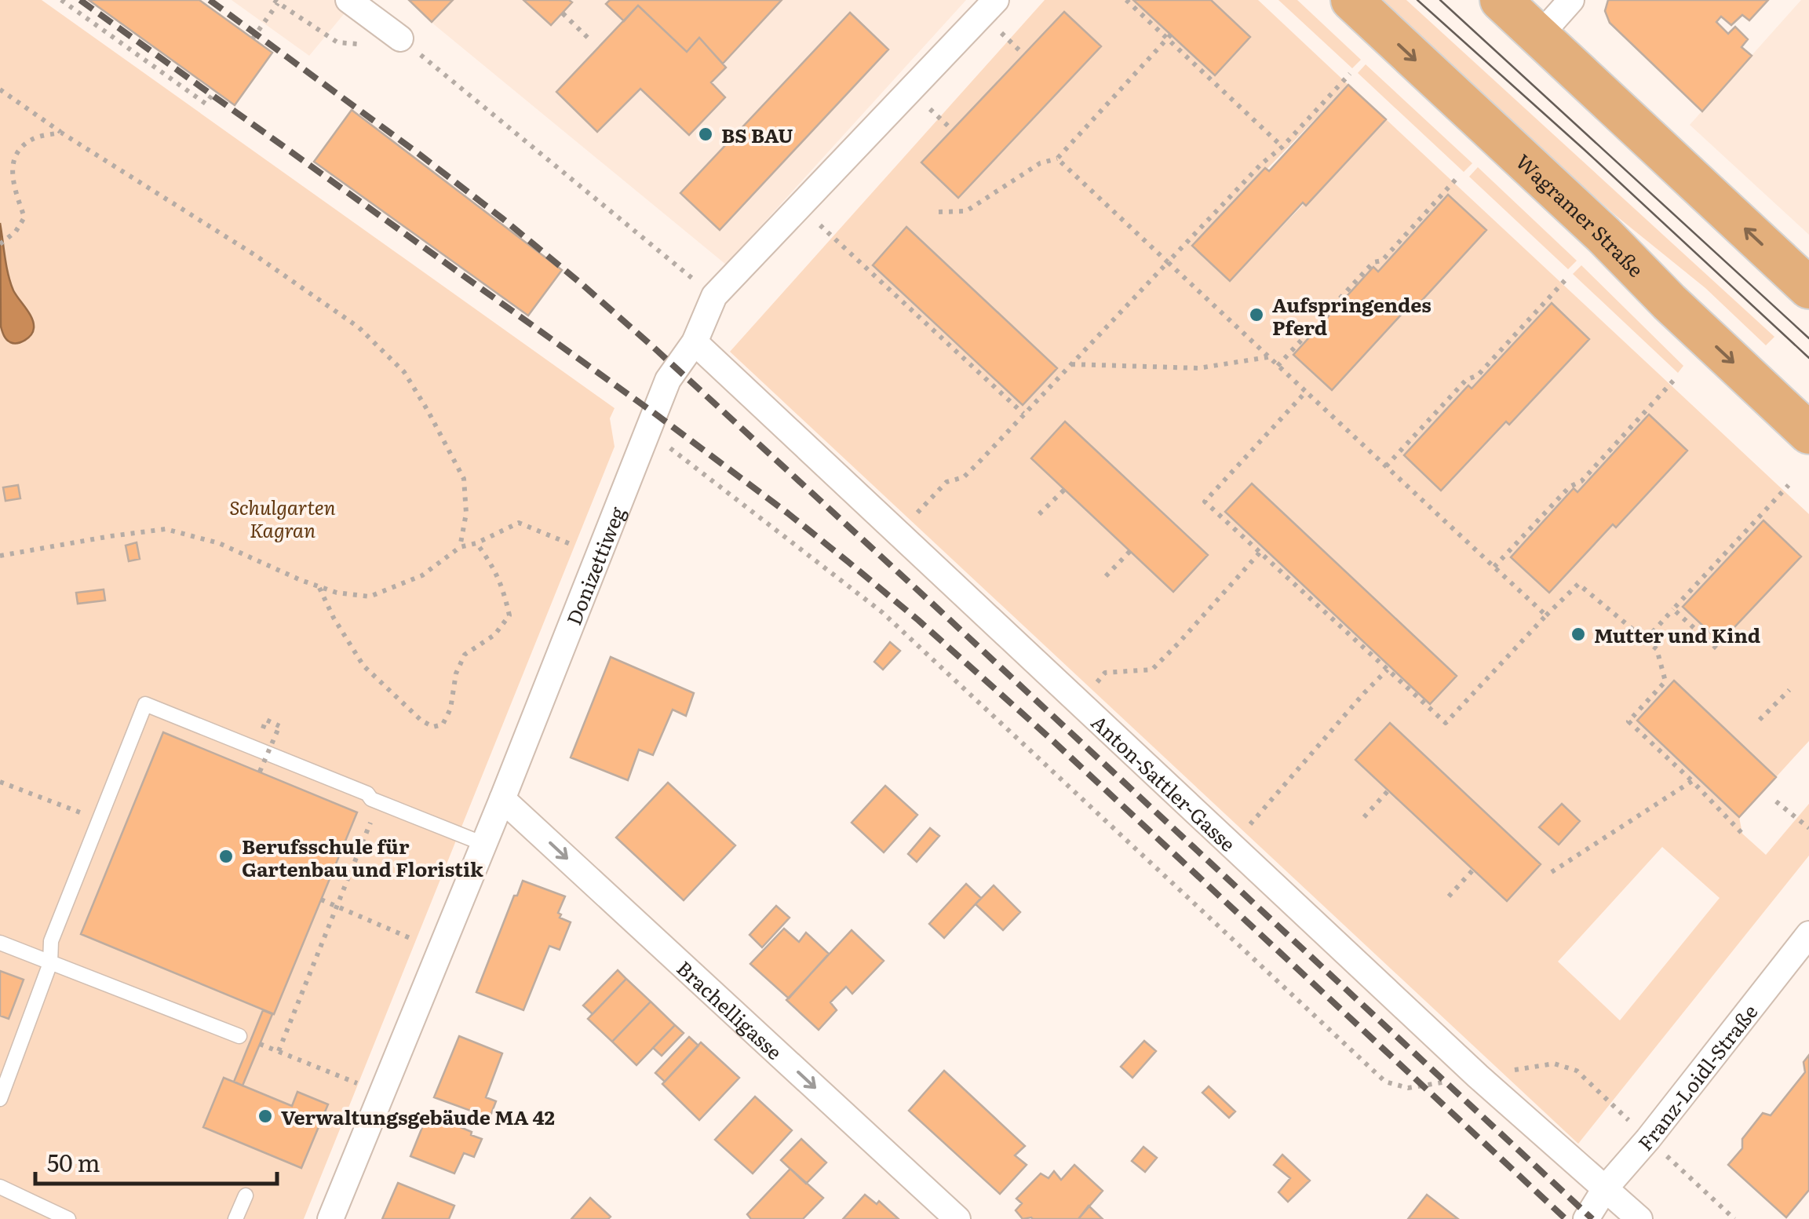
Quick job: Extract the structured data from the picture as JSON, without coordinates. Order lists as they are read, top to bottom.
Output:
{
  "streets": {
    "main road": ["Wagramer Straße"],
    "street": [
      "Donizettiweg",
      "Anton-Sattler-Gasse",
      "Brachelligasse",
      "Franz-Loidl-Straße"
    ]
  },
  "crossings": [
    ["Donizettiweg", "Anton-Sattler-Gasse"],
    ["Donizettiweg", "Brachelligasse"],
    ["Anton-Sattler-Gasse", "Franz-Loidl-Straße"]
  ],
  "one_way": ["Brachelligasse"],
  "parks": ["Schulgarten Kagran"],
  "places": [
    "BS BAU",
    "Aufspringendes Pferd",
    "Mutter und Kind",
    "Berufsschule für Gartenbau und Floristik",
    "Verwaltungsgebäude MA 42"
  ],
  "scale_bar": "50 m"
}
